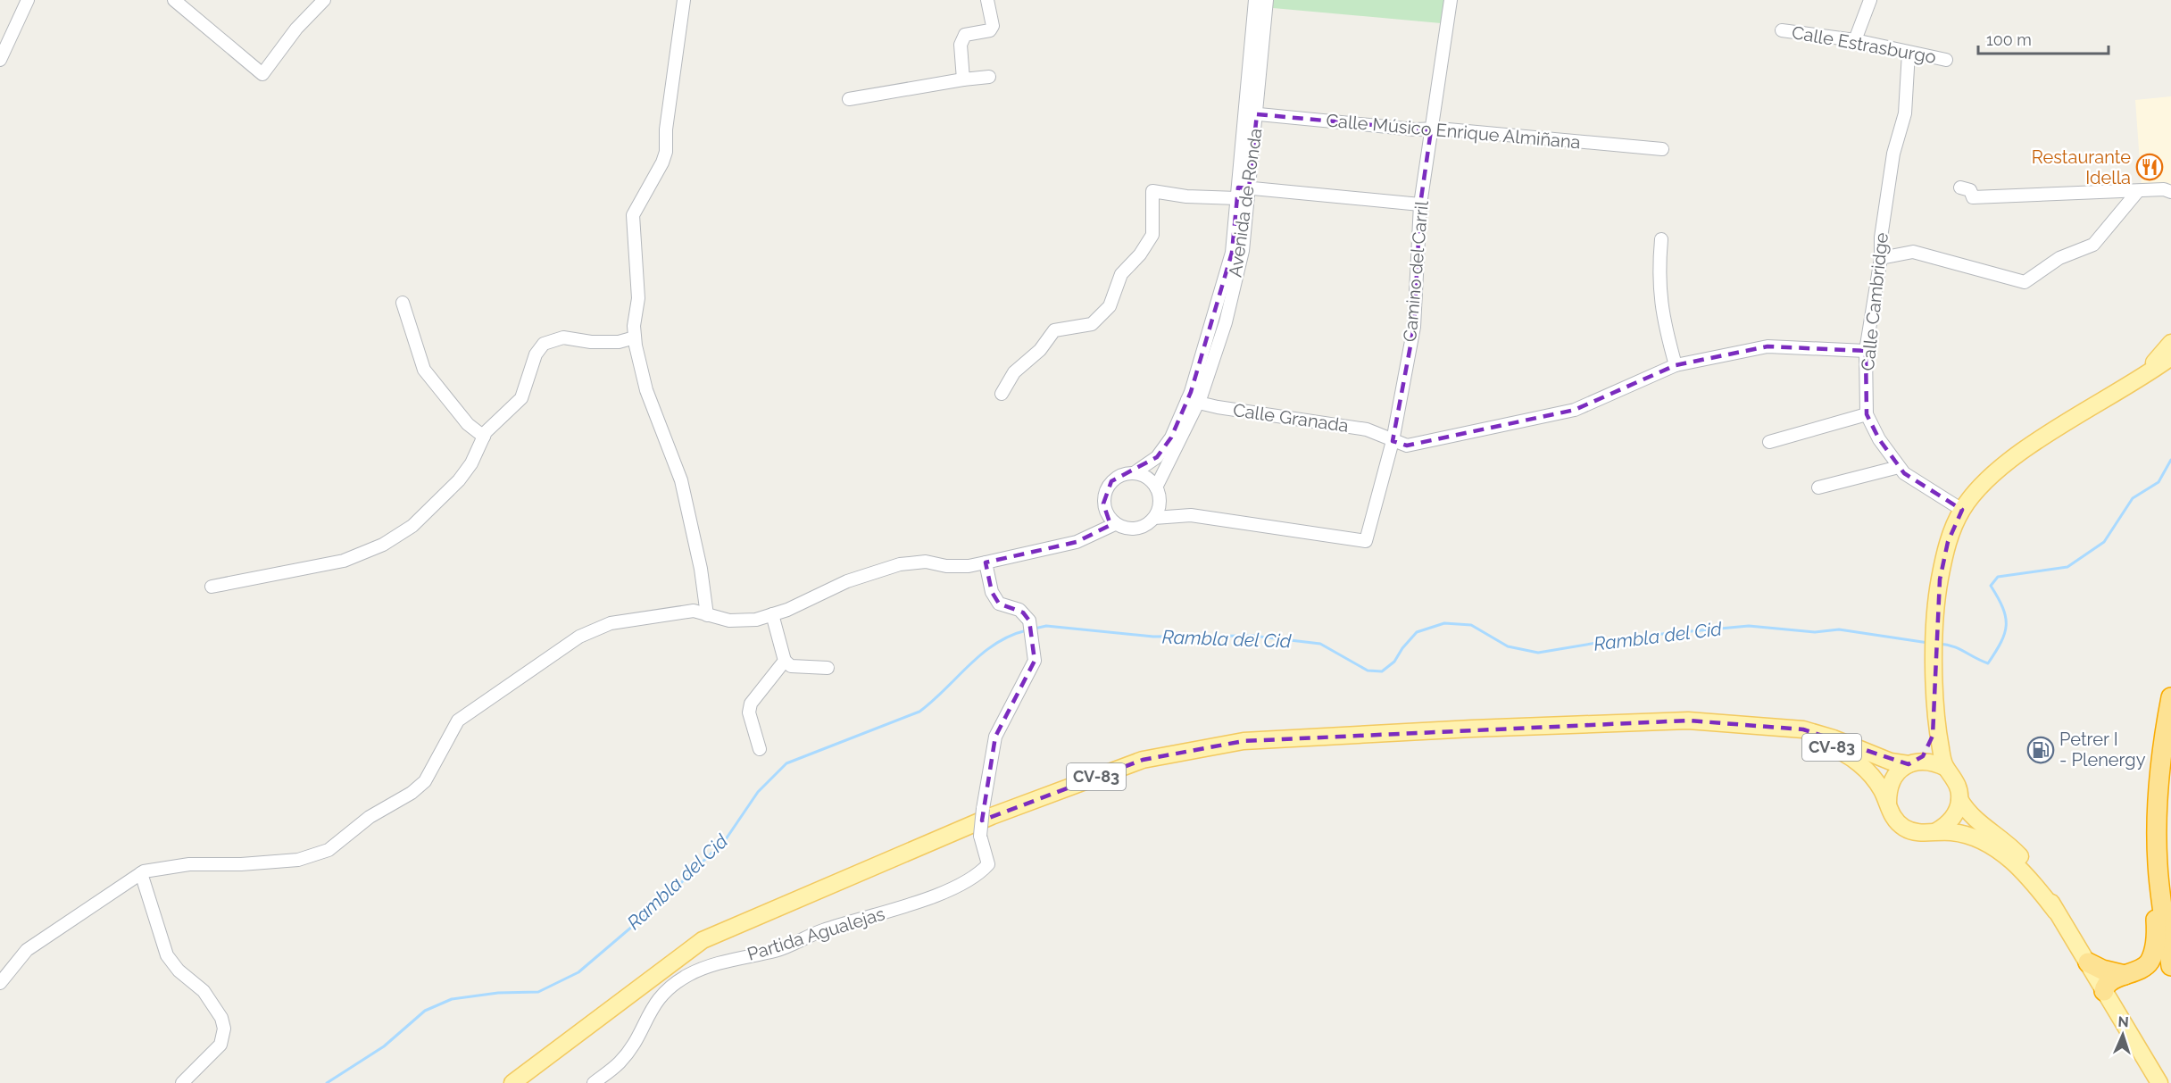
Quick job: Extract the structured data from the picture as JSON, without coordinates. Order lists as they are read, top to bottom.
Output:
{
  "streets": {
    "main road": ["CV-83"],
    "street": [
      "Calle Estrasburgo",
      "Calle Músico Enrique Almiñana",
      "Avenida de Ronda",
      "Camino del Carril",
      "Calle Cambridge",
      "Calle Granada",
      "Partida Agualejas"
    ]
  },
  "crossings": [
    ["Calle Estrasburgo", "Calle Cambridge"],
    ["Calle Músico Enrique Almiñana", "Avenida de Ronda"],
    ["Calle Músico Enrique Almiñana", "Camino del Carril"],
    ["Avenida de Ronda", "Calle Granada"],
    ["Camino del Carril", "Calle Granada"],
    ["Calle Cambridge", "Calle Granada"]
  ],
  "water": ["Rambla del Cid"],
  "places": {
    "restaurant": ["Restaurante Idella"],
    "fuel station": ["Petrer I - Plenergy"]
  },
  "scale_bar": "100 m",
  "north": "top"
}
